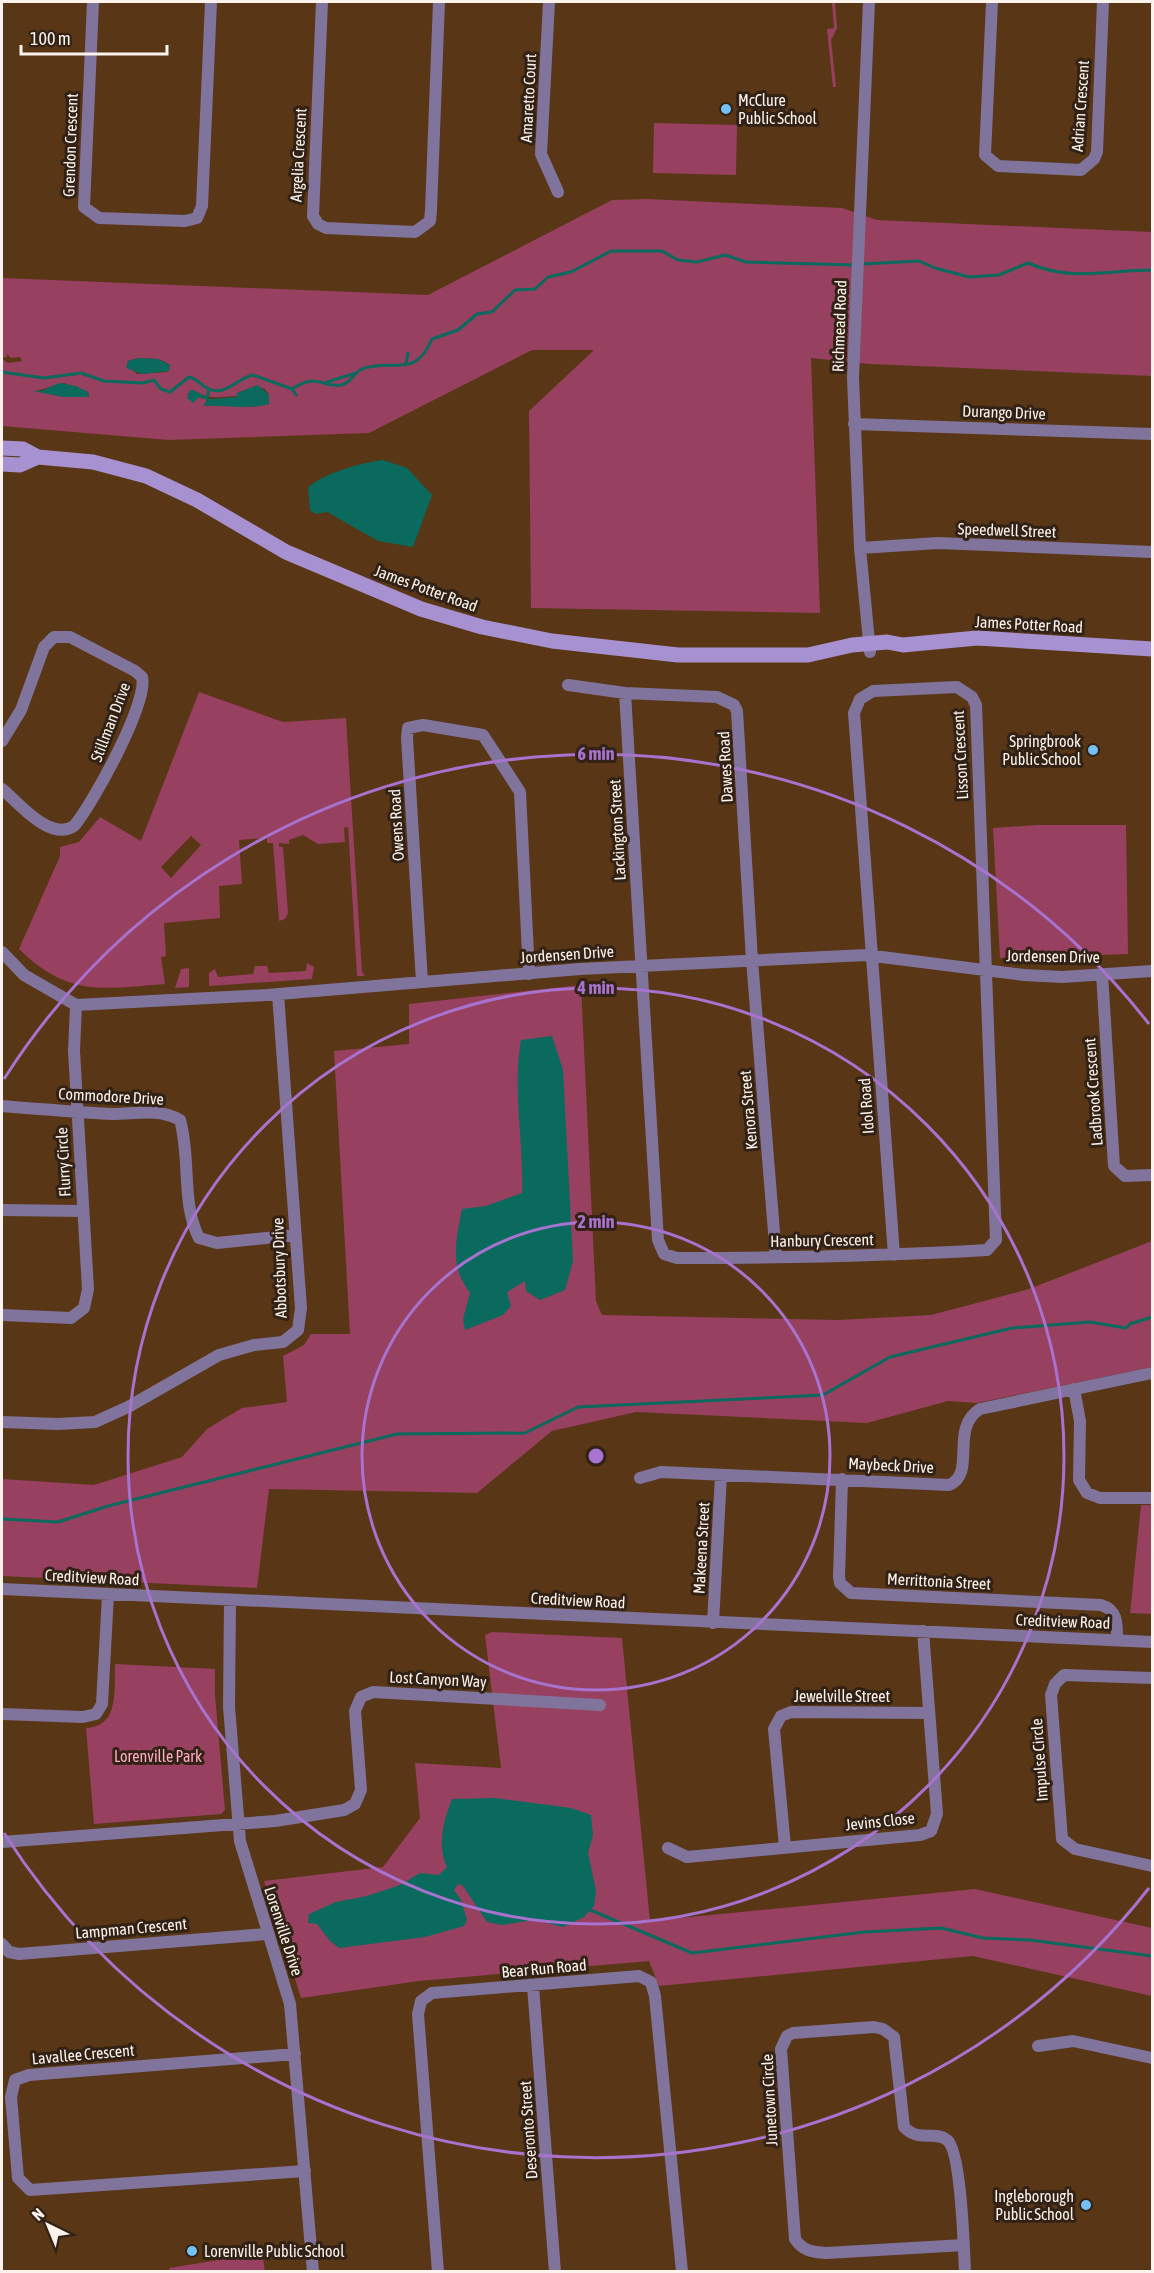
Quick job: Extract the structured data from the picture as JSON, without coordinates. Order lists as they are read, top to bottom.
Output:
{
  "streets": {
    "main road": ["James Potter Road"],
    "street": [
      "Amaretto Court",
      "Adrian Crescent",
      "Grendon Crescent",
      "Argelia Crescent",
      "Richmead Road",
      "Durango Drive",
      "Speedwell Street",
      "Stillman Drive",
      "Lisson Crescent",
      "Dawes Road",
      "Owens Road",
      "Lackington Street",
      "Jordensen Drive",
      "Ladbrook Crescent",
      "Commodore Drive",
      "Idol Road",
      "Kenora Street",
      "Flurry Circle",
      "Hanbury Crescent",
      "Abbotsbury Drive",
      "Maybeck Drive",
      "Makeena Street",
      "Creditview Road",
      "Merrittonia Street",
      "Lost Canyon Way",
      "Jewelville Street",
      "Impulse Circle",
      "Jevins Close",
      "Lampman Crescent",
      "Lorenville Drive",
      "Bear Run Road",
      "Lavallee Crescent",
      "Junetown Circle",
      "Deseronto Street"
    ]
  },
  "crossings": [
    ["Richmead Road", "Durango Drive"],
    ["Richmead Road", "Speedwell Street"],
    ["Richmead Road", "James Potter Road"],
    ["Lisson Crescent", "Jordensen Drive"],
    ["Lisson Crescent", "Idol Road"],
    ["Lisson Crescent", "Hanbury Crescent"],
    ["Dawes Road", "Lackington Street"],
    ["Dawes Road", "Jordensen Drive"],
    ["Dawes Road", "Kenora Street"],
    ["Owens Road", "Jordensen Drive"],
    ["Lackington Street", "Jordensen Drive"],
    ["Lackington Street", "Hanbury Crescent"],
    ["Jordensen Drive", "Ladbrook Crescent"],
    ["Jordensen Drive", "Idol Road"],
    ["Jordensen Drive", "Kenora Street"],
    ["Jordensen Drive", "Flurry Circle"],
    ["Jordensen Drive", "Hanbury Crescent"],
    ["Jordensen Drive", "Abbotsbury Drive"],
    ["Commodore Drive", "Flurry Circle"],
    ["Commodore Drive", "Abbotsbury Drive"],
    ["Idol Road", "Hanbury Crescent"],
    ["Kenora Street", "Hanbury Crescent"],
    ["Maybeck Drive", "Makeena Street"],
    ["Maybeck Drive", "Merrittonia Street"],
    ["Makeena Street", "Creditview Road"],
    ["Creditview Road", "Merrittonia Street"],
    ["Creditview Road", "Jevins Close"],
    ["Creditview Road", "Lorenville Drive"],
    ["Lost Canyon Way", "Lorenville Drive"],
    ["Jewelville Street", "Jevins Close"],
    ["Lampman Crescent", "Lorenville Drive"],
    ["Lorenville Drive", "Lavallee Crescent"],
    ["Bear Run Road", "Deseronto Street"]
  ],
  "parks": ["Lorenville Park"],
  "places": [
    "McClure Public School",
    "Springbrook Public School",
    "Ingleborough Public School",
    "Lorenville Public School"
  ],
  "scale_bar": "100 m",
  "north": "top left",
  "rings": ["6 min", "4 min", "2 min"]
}
